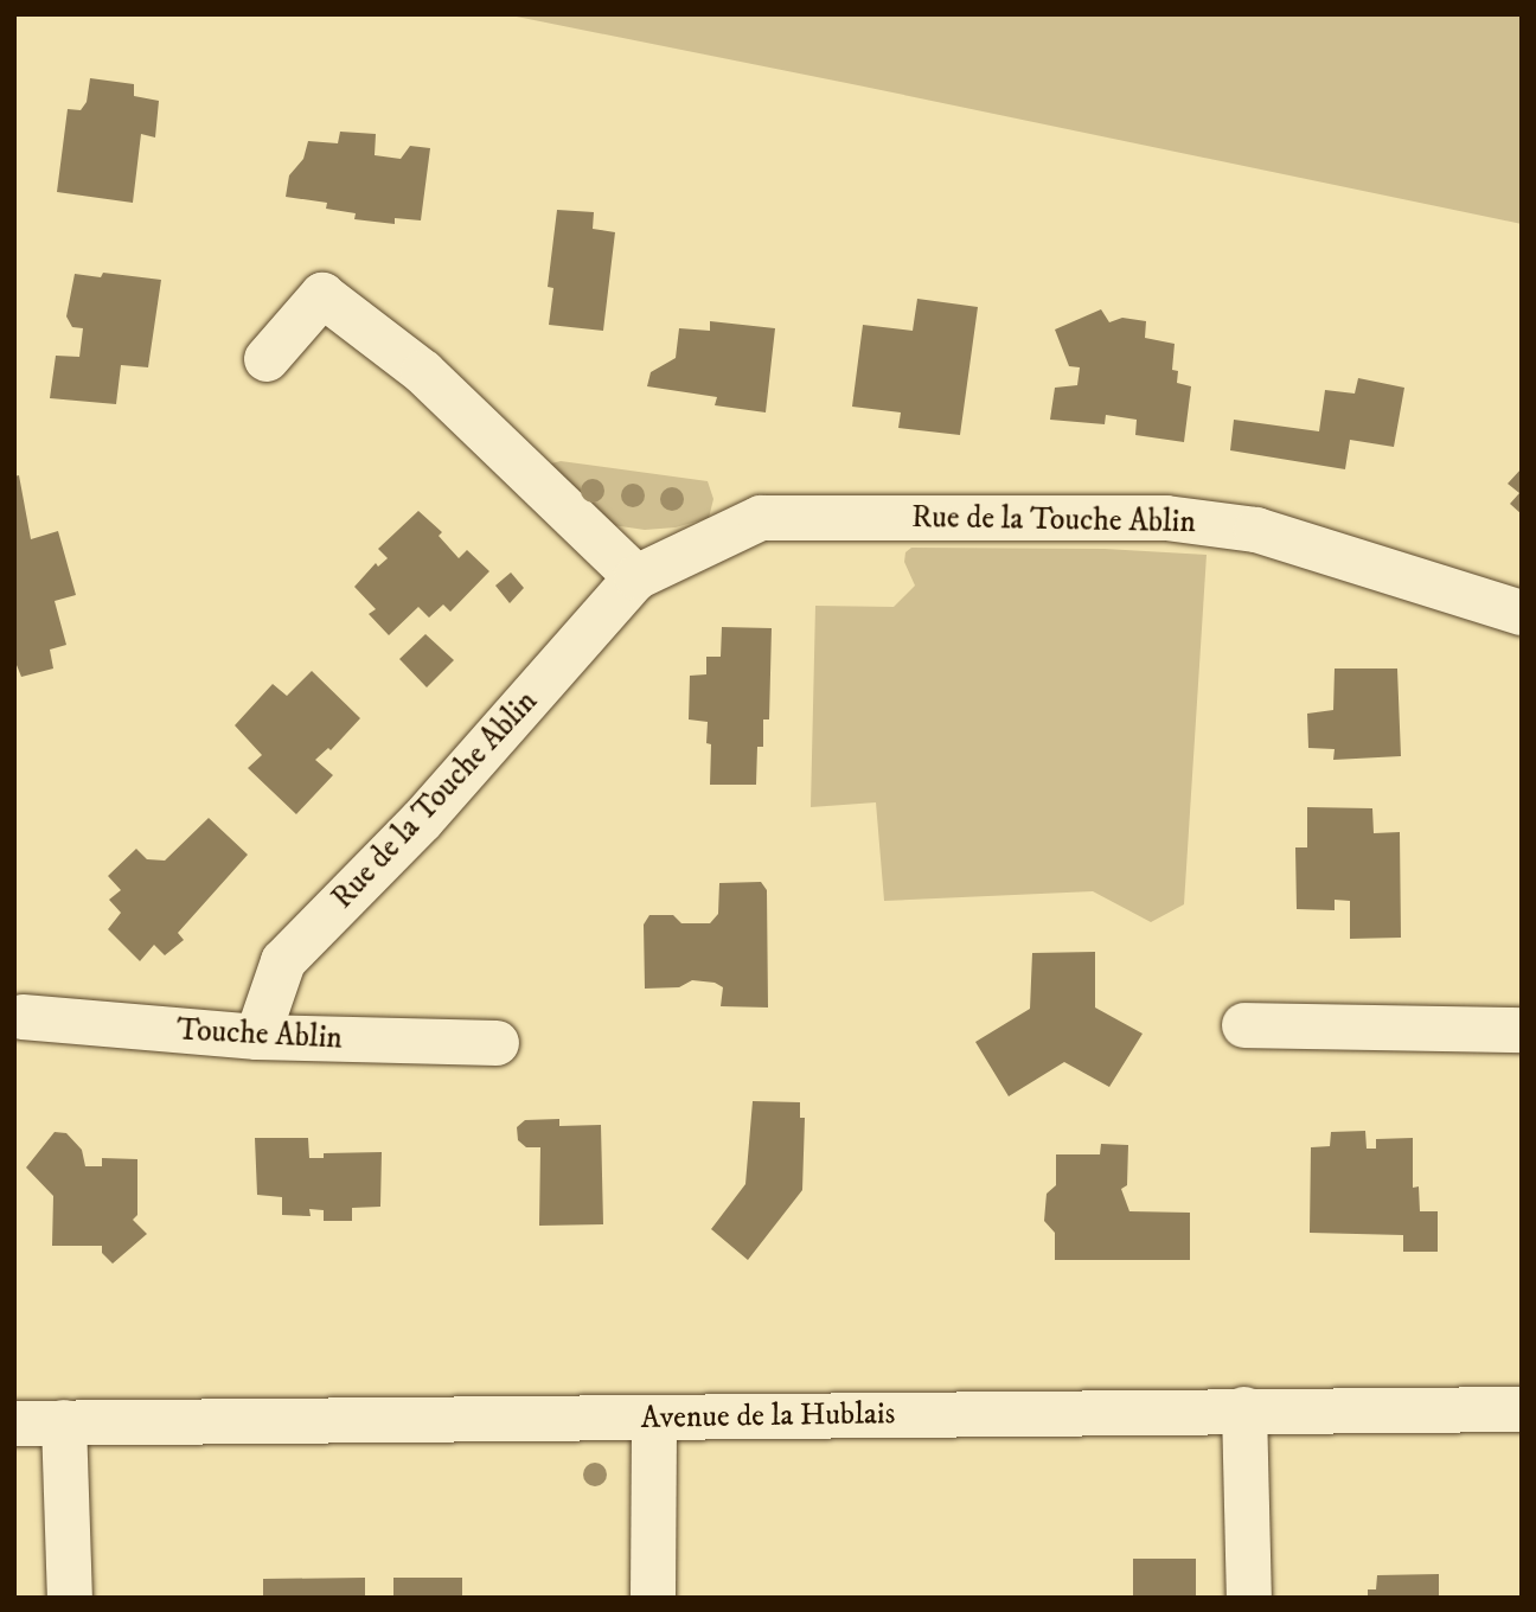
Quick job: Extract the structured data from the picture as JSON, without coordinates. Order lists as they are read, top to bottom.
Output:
{
  "streets": {
    "street": ["Rue de la Touche Ablin", "Touche Ablin", "Avenue de la Hublais"]
  },
  "crossings": [
    ["Rue de la Touche Ablin", "Touche Ablin"]
  ]
}
